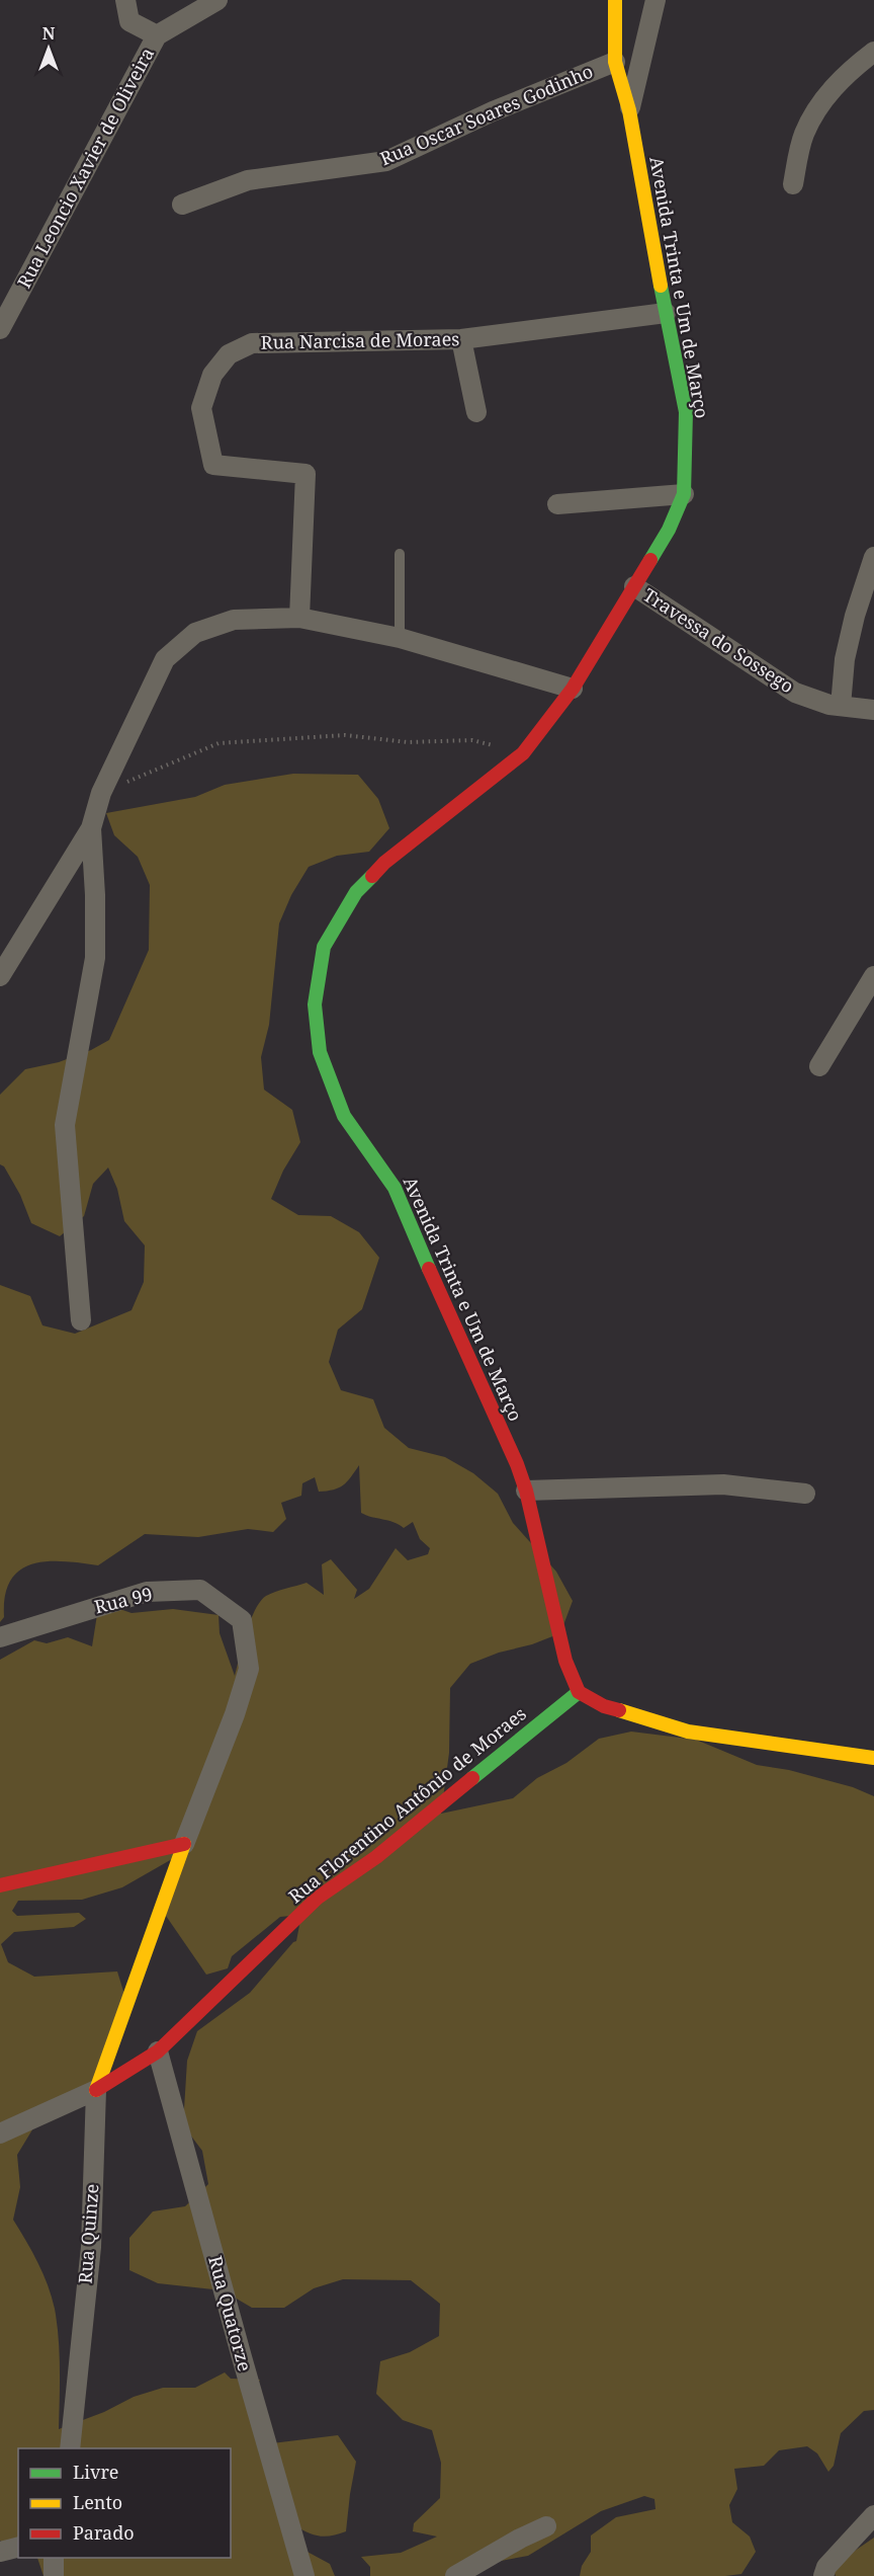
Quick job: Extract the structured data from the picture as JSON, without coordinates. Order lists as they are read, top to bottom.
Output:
{
  "streets": {
    "street": [
      "Rua Oscar Soares Godinho",
      "Rua Leoncio Xavier de Oliveira",
      "Avenida Trinta e Um de Março",
      "Rua Narcisa de Moraes",
      "Travessa do Sossego",
      "Rua 99",
      "Rua Florentino Antônio de Moraes",
      "Rua Quinze",
      "Rua Quatorze"
    ]
  },
  "crossings": [
    ["Rua Oscar Soares Godinho", "Avenida Trinta e Um de Março"],
    ["Avenida Trinta e Um de Março", "Rua Narcisa de Moraes"],
    ["Avenida Trinta e Um de Março", "Travessa do Sossego"],
    ["Avenida Trinta e Um de Março", "Rua Florentino Antônio de Moraes"],
    ["Rua Florentino Antônio de Moraes", "Rua Quatorze"]
  ],
  "legend": ["Livre", "Lento", "Parado"],
  "north": "top"
}
